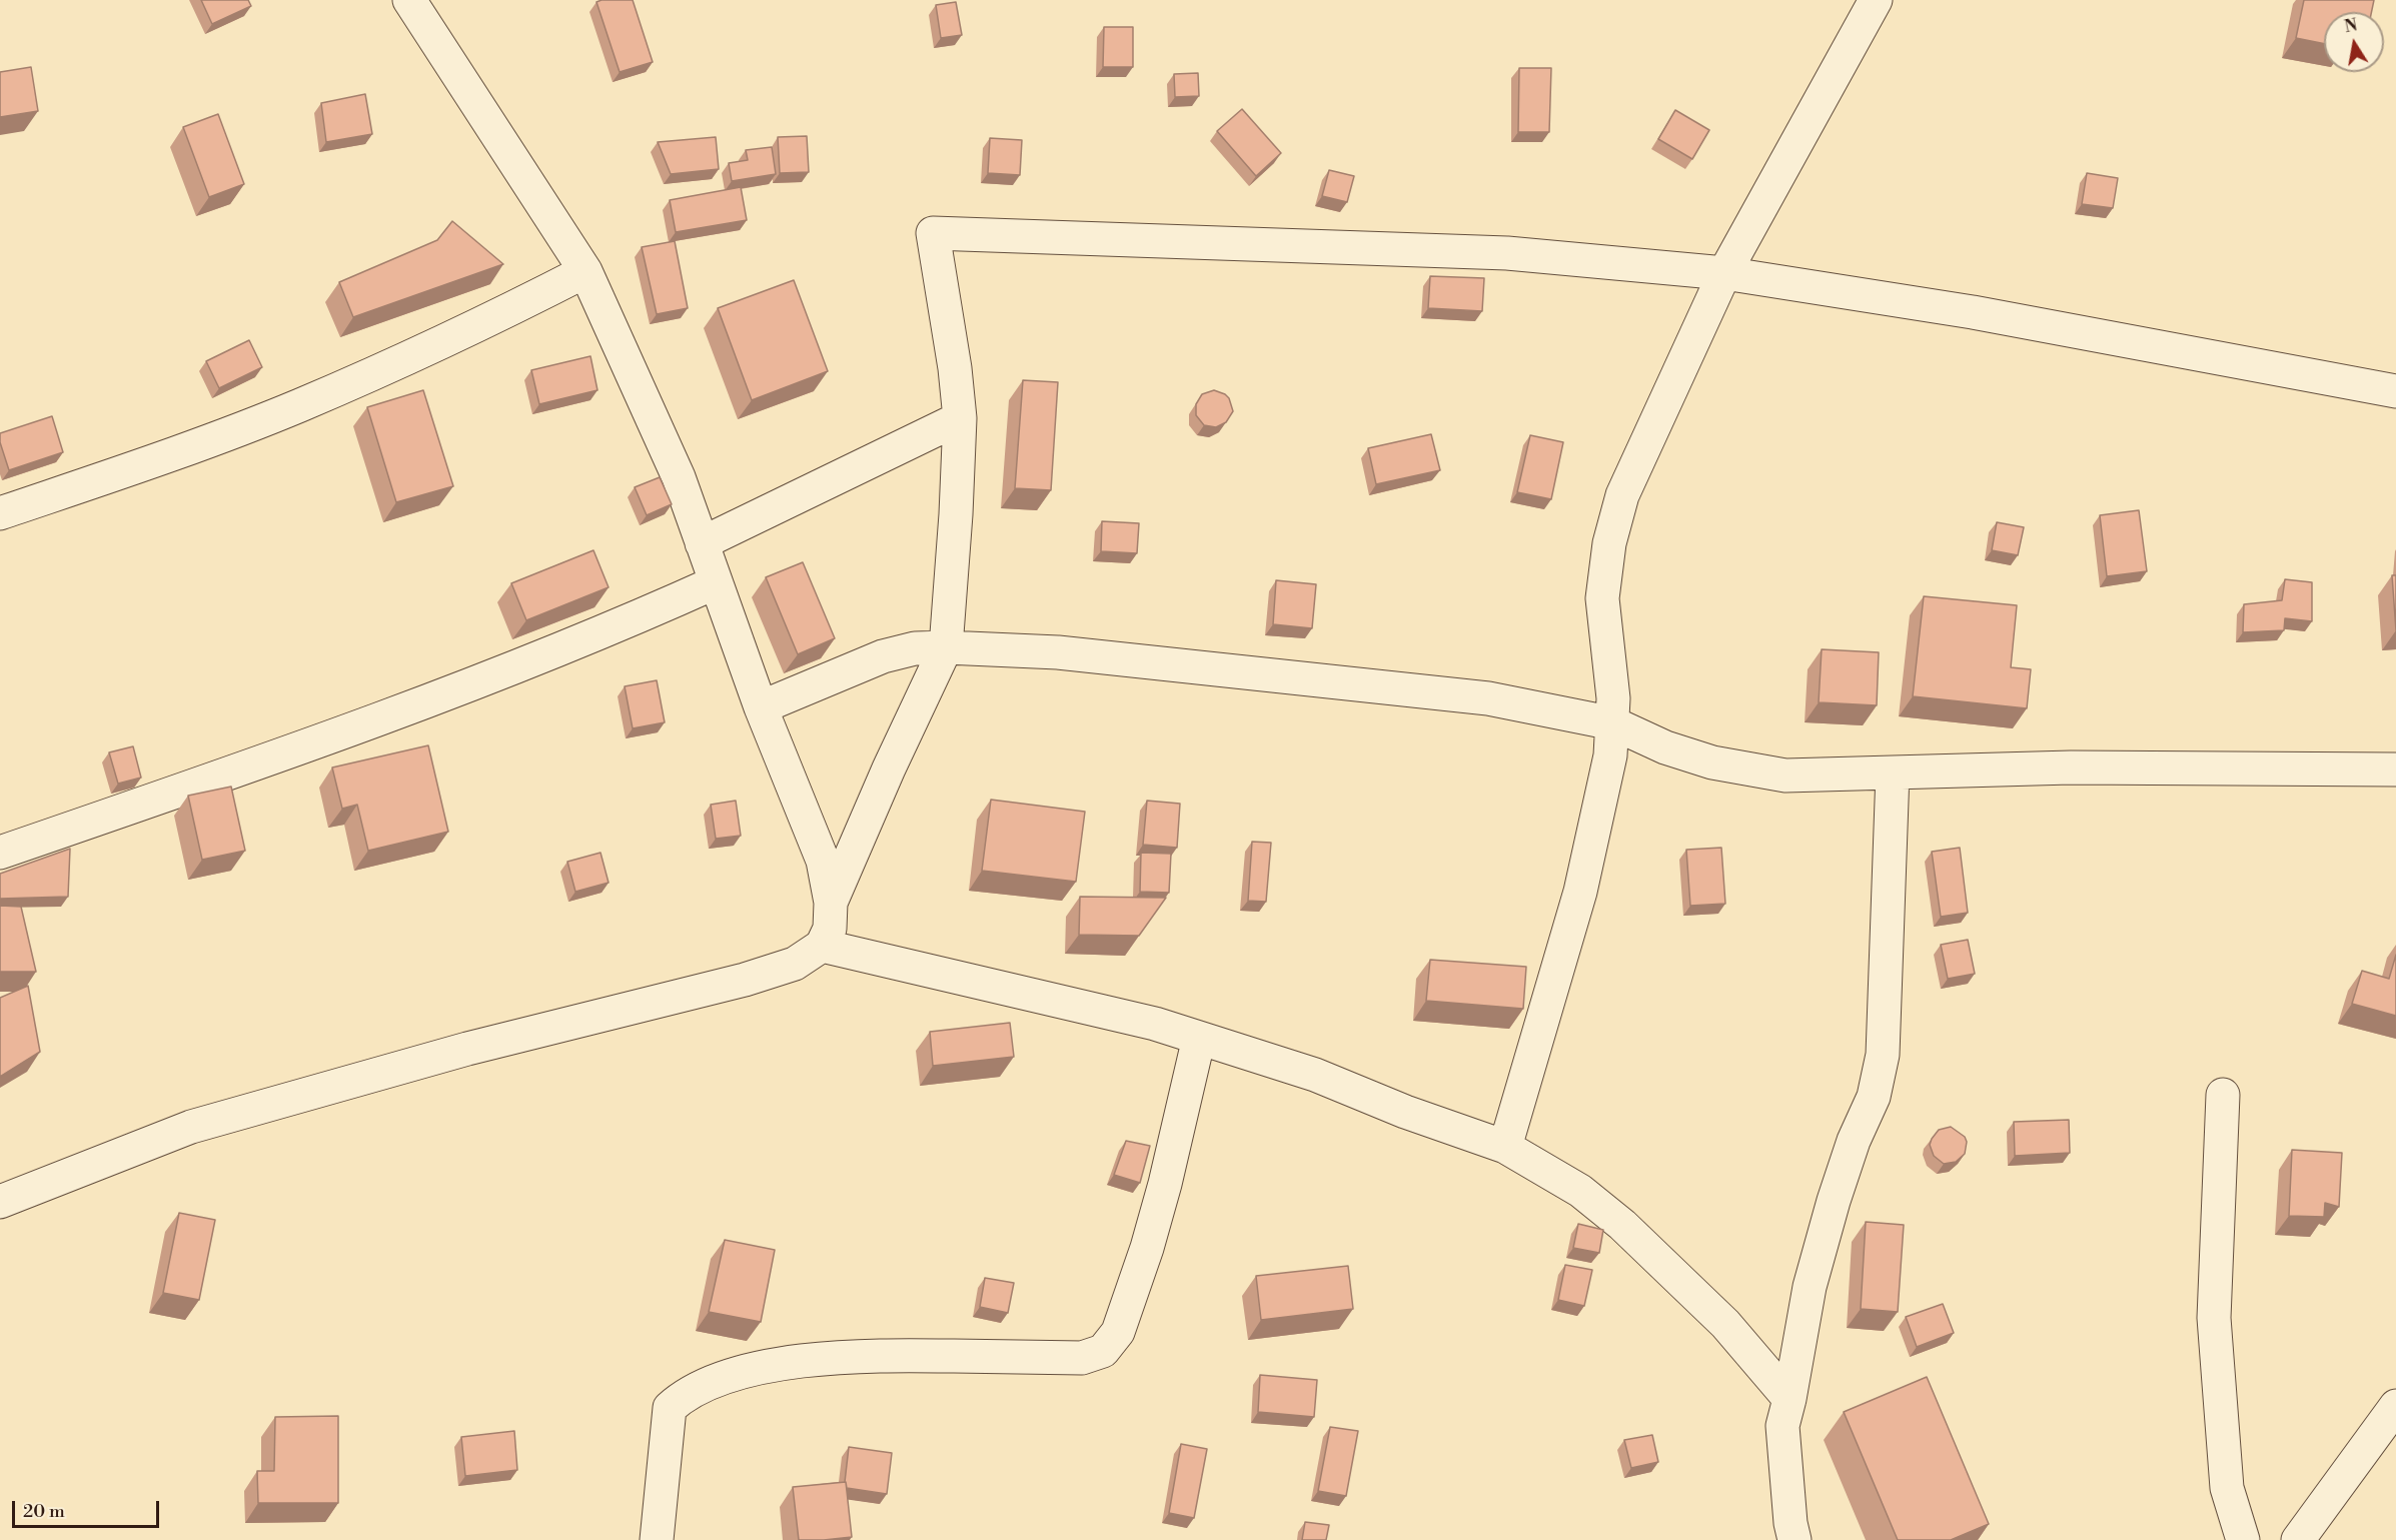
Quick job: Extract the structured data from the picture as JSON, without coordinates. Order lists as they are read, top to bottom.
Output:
{
  "scale_bar": "20 m",
  "north": "top"
}
